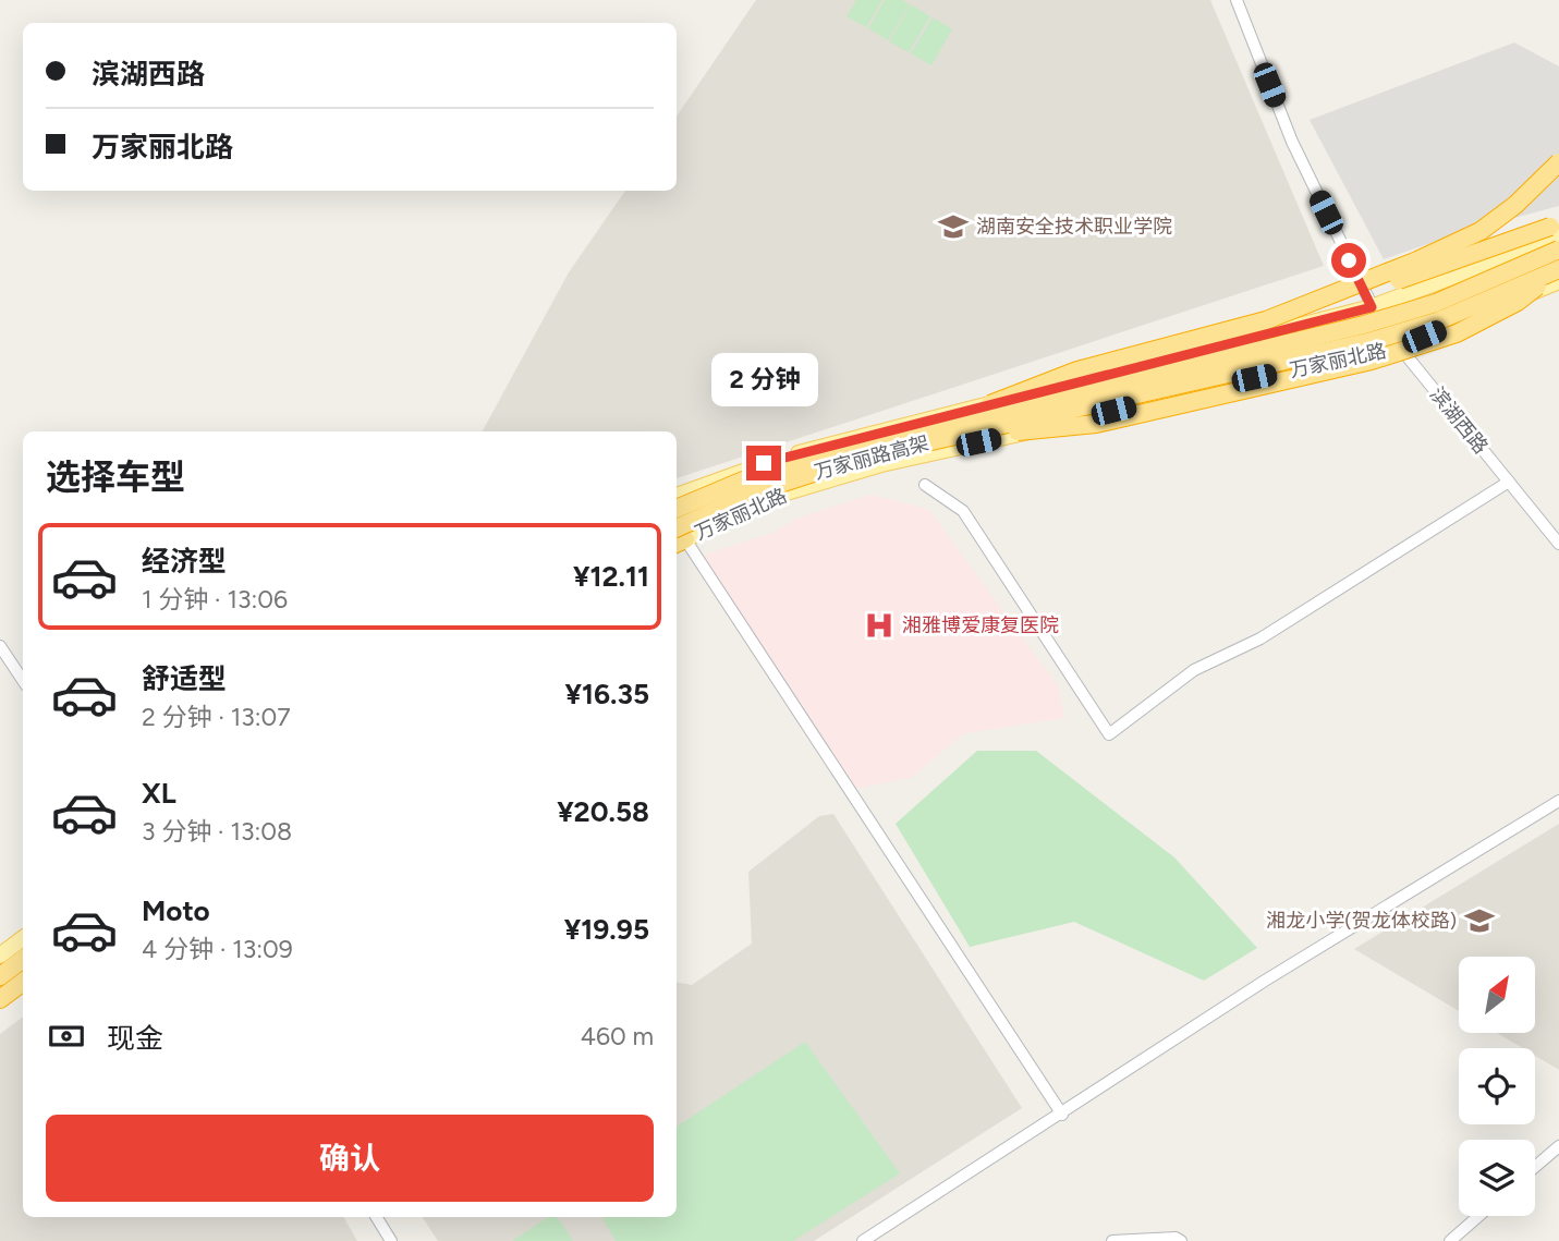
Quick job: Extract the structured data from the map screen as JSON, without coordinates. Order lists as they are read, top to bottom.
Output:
{
  "streets": {
    "highway": ["万家丽路高架"],
    "main road": ["万家丽北路"],
    "street": ["滨湖西路"]
  },
  "crossings": [
    ["万家丽北路", "滨湖西路"],
    ["万家丽北路", "万家丽路高架"]
  ],
  "places": {
    "school or university": ["湖南安全技术职业学院", "湘龙小学(贺龙体校路)"],
    "hospital": ["湘雅博爱康复医院"]
  },
  "north": "top right",
  "page": {
    "banner": ["滨湖西路", "万家丽北路"],
    "bubble": "2 分钟",
    "heading": "选择车型",
    "list": [
      {
        "name": "经济型",
        "note": "1 分钟 · 13:06",
        "value": "¥12.11"
      },
      {
        "name": "舒适型",
        "note": "2 分钟 · 13:07",
        "value": "¥16.35"
      },
      {
        "name": "XL",
        "note": "3 分钟 · 13:08",
        "value": "¥20.58"
      },
      {
        "name": "Moto",
        "note": "4 分钟 · 13:09",
        "value": "¥19.95"
      }
    ],
    "pay": ["现金", "460 m"],
    "buttons": "确认"
  }
}
